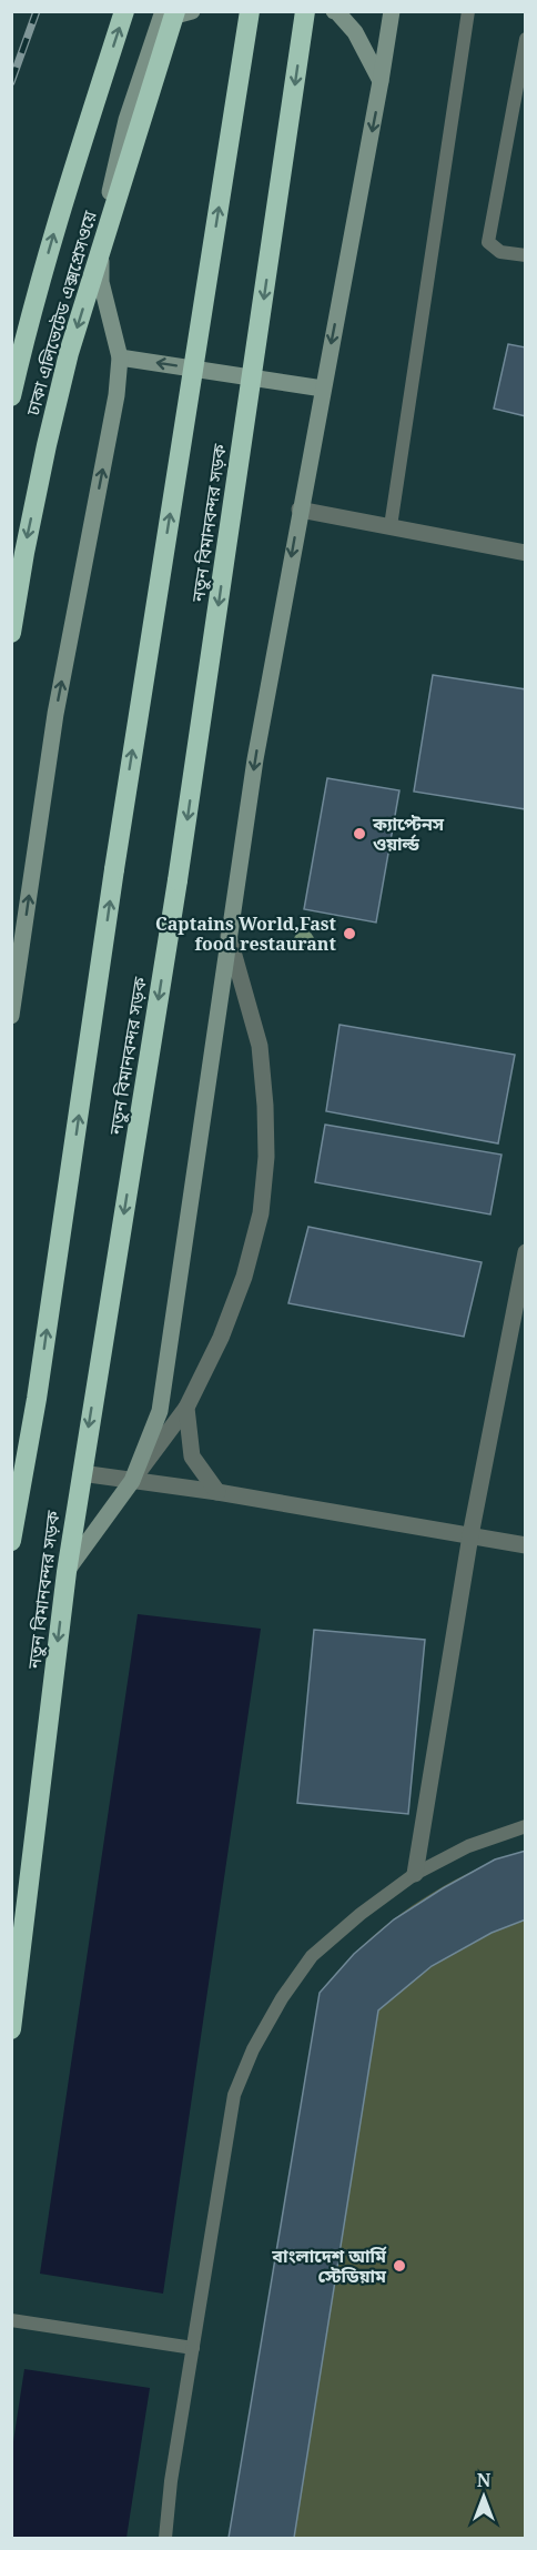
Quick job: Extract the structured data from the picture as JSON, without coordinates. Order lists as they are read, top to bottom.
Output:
{
  "streets": {
    "highway": ["ঢাকা এলিভেটেড এক্সপ্রেসওয়ে", "নতুন বিমানবন্দর সড়ক"]
  },
  "places": ["ক্যাপ্টেনস ওয়ার্ল্ড", "Captains World,Fast food restaurant", "বাংলাদেশ আর্মি স্টেডিয়াম"],
  "north": "top"
}
